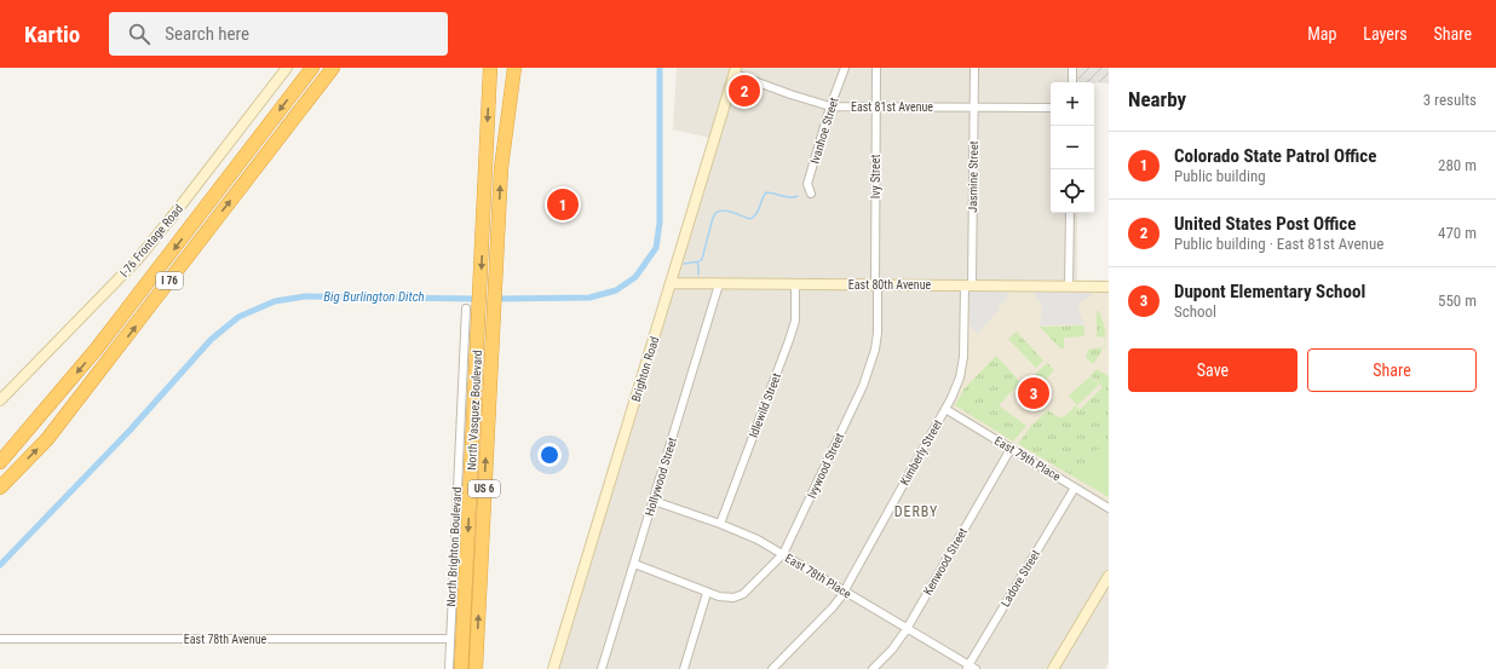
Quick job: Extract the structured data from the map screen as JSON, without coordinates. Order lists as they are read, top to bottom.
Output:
{
  "streets": {
    "highway": ["I 76", "North Vasquez Boulevard", "US 6"],
    "street": [
      "East 81st Avenue",
      "Ivanhoe Street",
      "Ivy Street",
      "Jasmine Street",
      "I-76 Frontage Road",
      "East 80th Avenue",
      "Brighton Road",
      "Idlewild Street",
      "Kimberly Street",
      "East 79th Place",
      "Ivywood Street",
      "Hollywood Street",
      "North Brighton Boulevard",
      "Kenwood Street",
      "East 78th Place",
      "Ladore Street",
      "East 78th Avenue"
    ]
  },
  "crossings": [
    ["East 81st Avenue", "Ivanhoe Street"],
    ["East 81st Avenue", "Ivy Street"],
    ["East 81st Avenue", "Jasmine Street"],
    ["East 81st Avenue", "Brighton Road"],
    ["Ivy Street", "East 80th Avenue"],
    ["Ivy Street", "Ivywood Street"],
    ["Jasmine Street", "East 80th Avenue"],
    ["Jasmine Street", "Kimberly Street"],
    ["East 80th Avenue", "Brighton Road"],
    ["East 80th Avenue", "Idlewild Street"],
    ["East 80th Avenue", "Kimberly Street"],
    ["East 80th Avenue", "Ivywood Street"],
    ["East 80th Avenue", "Hollywood Street"],
    ["Idlewild Street", "East 78th Place"],
    ["North Vasquez Boulevard", "US 6"],
    ["North Vasquez Boulevard", "North Brighton Boulevard"],
    ["Kimberly Street", "East 79th Place"],
    ["Kimberly Street", "East 78th Place"],
    ["East 79th Place", "Kenwood Street"],
    ["East 79th Place", "Ladore Street"],
    ["Ivywood Street", "Hollywood Street"],
    ["Ivywood Street", "East 78th Place"],
    ["Hollywood Street", "East 78th Place"],
    ["North Brighton Boulevard", "East 78th Avenue"],
    ["Kenwood Street", "East 78th Place"],
    ["East 78th Place", "Ladore Street"]
  ],
  "districts": ["DERBY"],
  "water": ["Big Burlington Ditch"],
  "page": {
    "header": "Kartio",
    "search": "Search here",
    "nav": ["Map", "Layers", "Share"],
    "heading": ["Nearby", "3 results"],
    "pins": ["2", "1", "3"],
    "map_buttons": ["+", "−"],
    "list": [
      {
        "mark": "1",
        "name": "Colorado State Patrol Office",
        "note": "Public building",
        "value": "280 m"
      },
      {
        "mark": "2",
        "name": "United States Post Office",
        "note": "Public building · East 81st Avenue",
        "value": "470 m"
      },
      {
        "mark": "3",
        "name": "Dupont Elementary School",
        "note": "School",
        "value": "550 m"
      }
    ],
    "buttons": ["Save", "Share"]
  }
}
